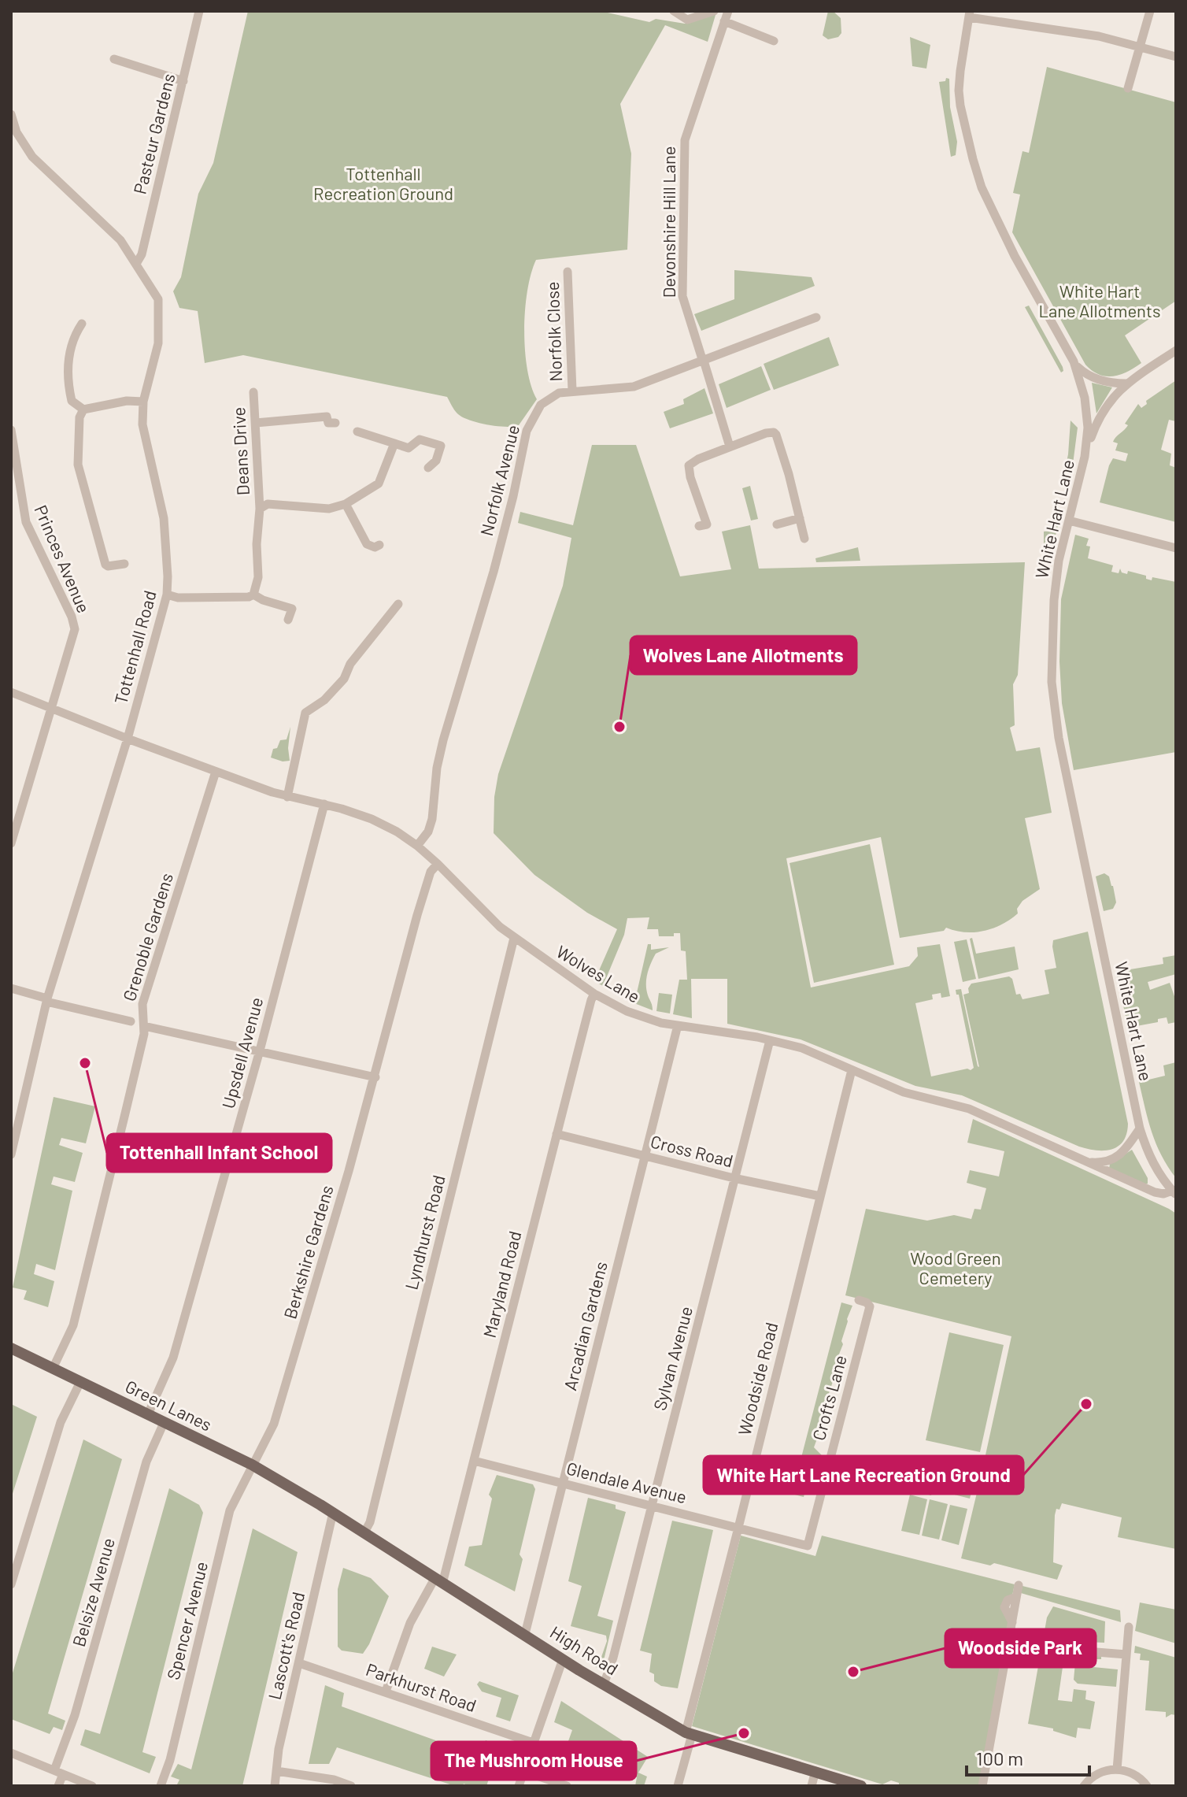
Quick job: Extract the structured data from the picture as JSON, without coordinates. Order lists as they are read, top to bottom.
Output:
{
  "streets": {
    "main road": ["Green Lanes", "High Road"],
    "street": [
      "Pasteur Gardens",
      "Devonshire Hill Lane",
      "Norfolk Close",
      "Deans Drive",
      "Norfolk Avenue",
      "White Hart Lane",
      "Princes Avenue",
      "Tottenhall Road",
      "Grenoble Gardens",
      "Wolves Lane",
      "Upsdell Avenue",
      "Cross Road",
      "Lyndhurst Road",
      "Berkshire Gardens",
      "Maryland Road",
      "Arcadian Gardens",
      "Sylvan Avenue",
      "Woodside Road",
      "Crofts Lane",
      "Glendale Avenue",
      "Belsize Avenue",
      "Spencer Avenue",
      "Lascott's Road",
      "Parkhurst Road"
    ]
  },
  "crossings": [
    ["Pasteur Gardens", "Tottenhall Road"],
    ["Devonshire Hill Lane", "Norfolk Avenue"],
    ["Norfolk Close", "Norfolk Avenue"],
    ["Norfolk Avenue", "Wolves Lane"],
    ["White Hart Lane", "Wolves Lane"],
    ["Princes Avenue", "Wolves Lane"],
    ["Tottenhall Road", "Wolves Lane"],
    ["Grenoble Gardens", "Wolves Lane"],
    ["Grenoble Gardens", "Green Lanes"],
    ["Wolves Lane", "Upsdell Avenue"],
    ["Wolves Lane", "Lyndhurst Road"],
    ["Wolves Lane", "Berkshire Gardens"],
    ["Wolves Lane", "Maryland Road"],
    ["Wolves Lane", "Arcadian Gardens"],
    ["Wolves Lane", "Sylvan Avenue"],
    ["Wolves Lane", "Woodside Road"],
    ["Upsdell Avenue", "Green Lanes"],
    ["Cross Road", "Maryland Road"],
    ["Cross Road", "Arcadian Gardens"],
    ["Cross Road", "Sylvan Avenue"],
    ["Cross Road", "Woodside Road"],
    ["Lyndhurst Road", "High Road"],
    ["Berkshire Gardens", "Green Lanes"],
    ["Berkshire Gardens", "Spencer Avenue"],
    ["Maryland Road", "Glendale Avenue"],
    ["Maryland Road", "High Road"],
    ["Maryland Road", "Parkhurst Road"],
    ["Arcadian Gardens", "Glendale Avenue"],
    ["Arcadian Gardens", "High Road"],
    ["Sylvan Avenue", "Glendale Avenue"],
    ["Sylvan Avenue", "High Road"],
    ["Woodside Road", "Glendale Avenue"],
    ["Woodside Road", "High Road"],
    ["Crofts Lane", "Glendale Avenue"],
    ["Green Lanes", "Belsize Avenue"],
    ["Green Lanes", "Spencer Avenue"],
    ["Green Lanes", "High Road"],
    ["Lascott's Road", "High Road"],
    ["Lascott's Road", "Parkhurst Road"]
  ],
  "parks": ["Tottenhall Recreation Ground", "White Hart Lane Allotments", "Wood Green Cemetery"],
  "places": [
    "Wolves Lane Allotments",
    "Tottenhall Infant School",
    "White Hart Lane Recreation Ground",
    "Woodside Park",
    "The Mushroom House"
  ],
  "scale_bar": "100 m"
}
